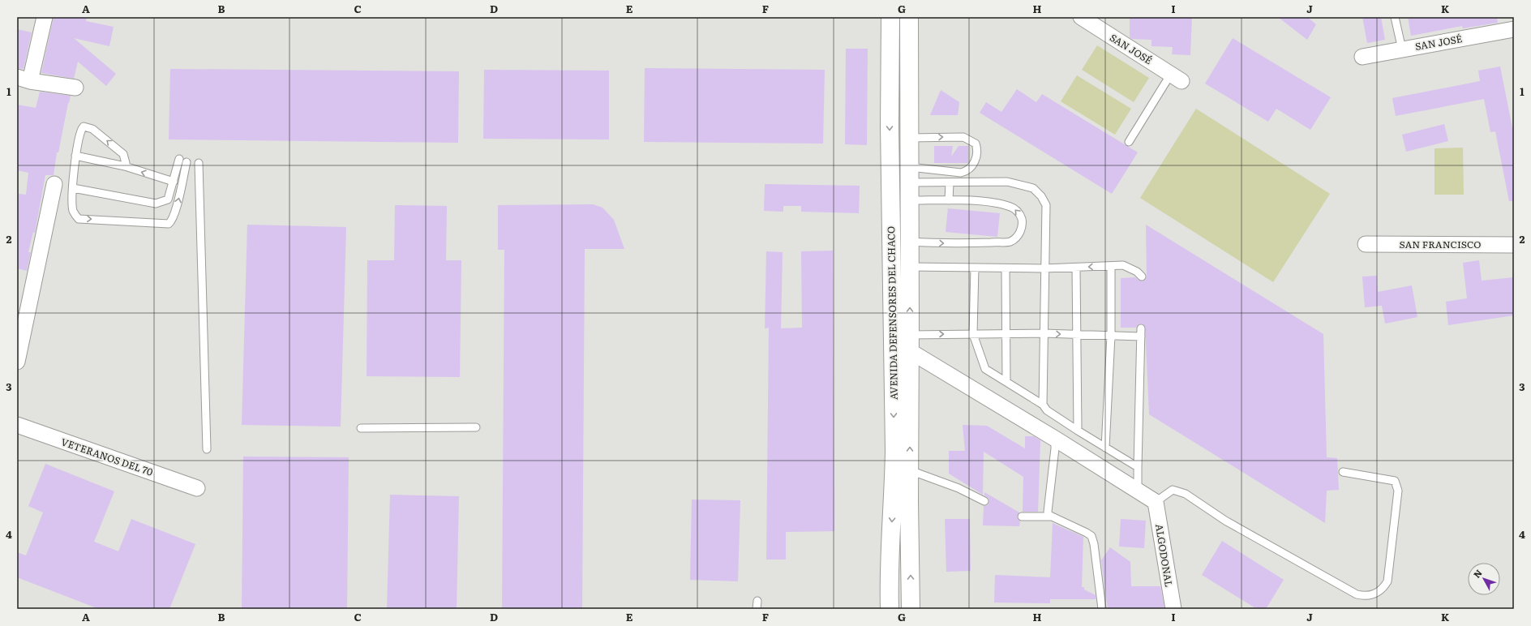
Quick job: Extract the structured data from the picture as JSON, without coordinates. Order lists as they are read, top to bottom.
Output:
{
  "streets": {
    "highway": ["AVENIDA DEFENSORES DEL CHACO"],
    "street": [
      "SAN JOSÉ",
      "SAN FRANCISCO",
      "VETERANOS DEL 70",
      "ALGODONAL"
    ]
  },
  "north": "top left",
  "grid": {
    "columns": [
      "A",
      "B",
      "C",
      "D",
      "E",
      "F",
      "G",
      "H",
      "I",
      "J",
      "K"
    ],
    "rows": [
      "1",
      "2",
      "3",
      "4"
    ]
  }
}
